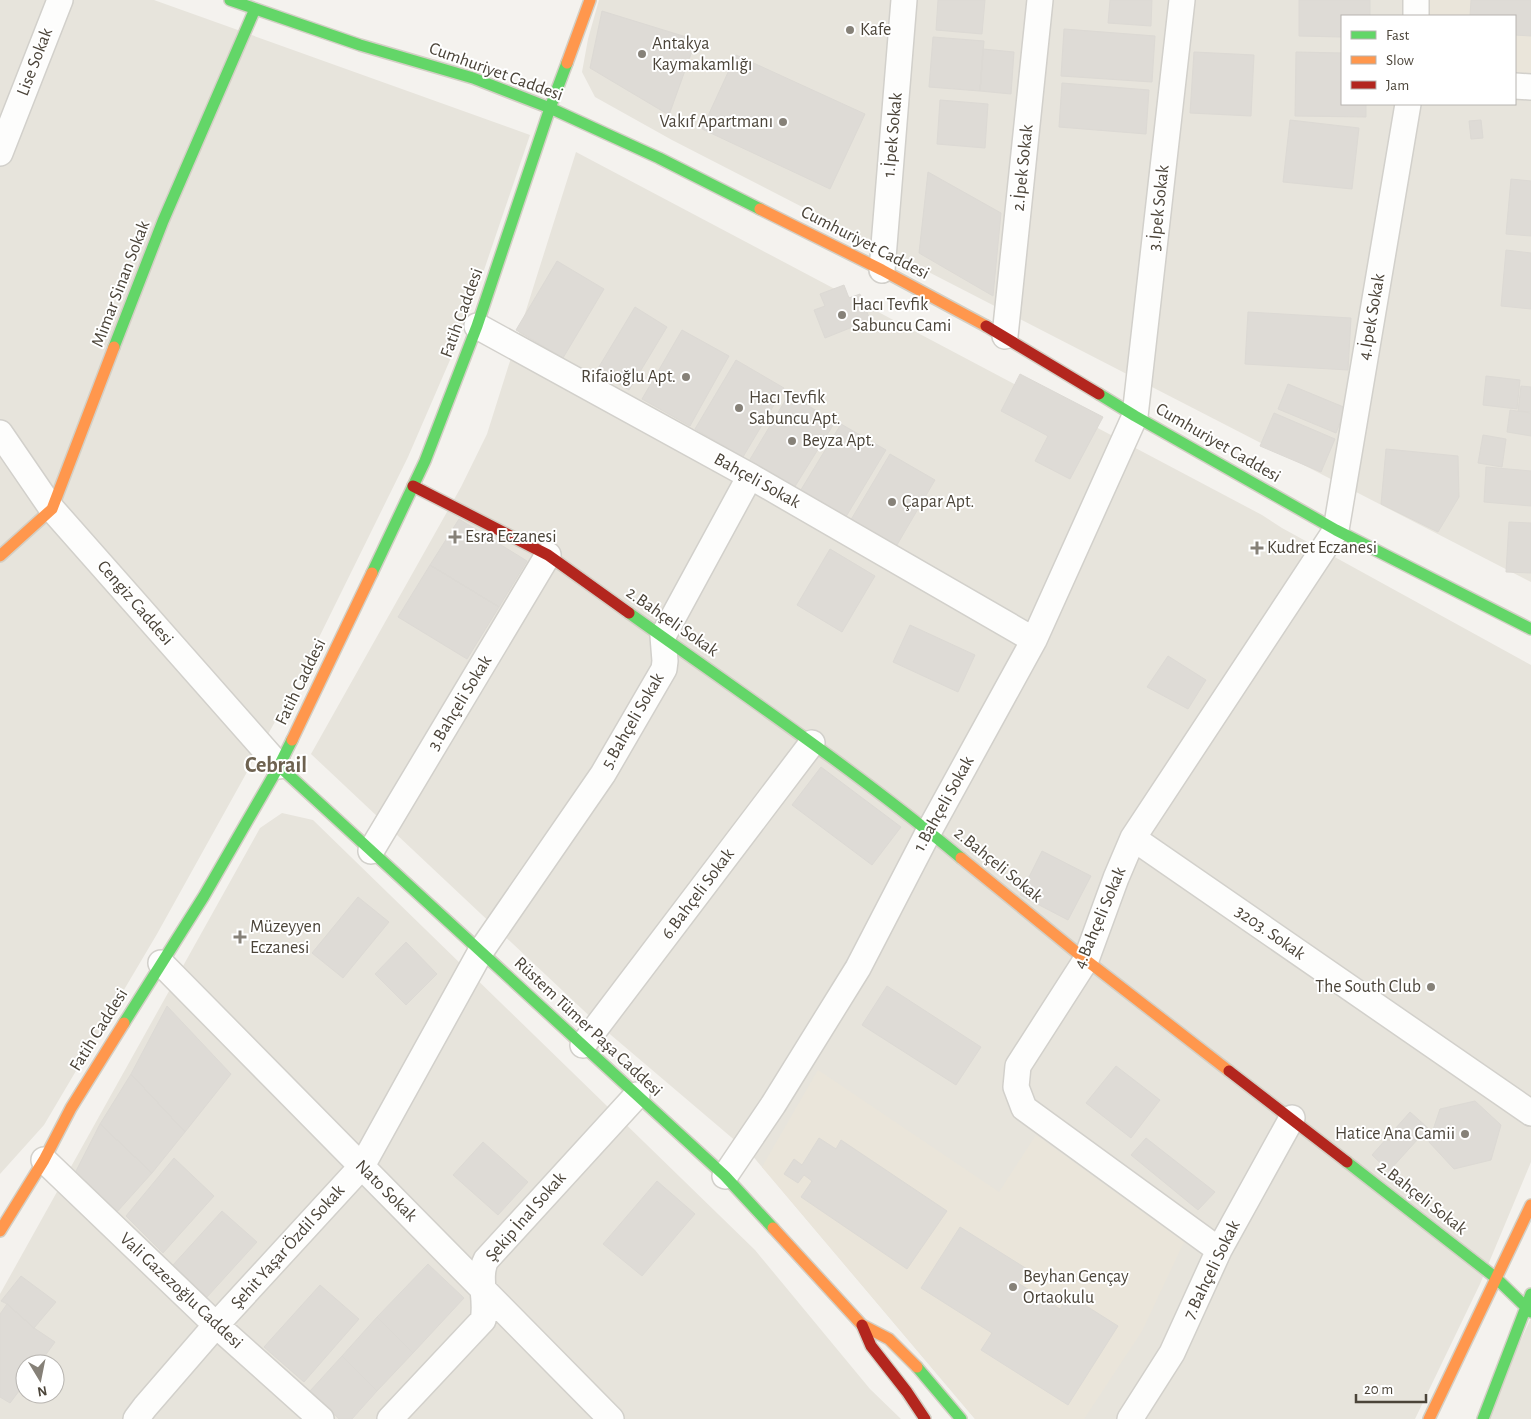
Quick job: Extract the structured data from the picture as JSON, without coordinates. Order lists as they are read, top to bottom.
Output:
{
  "streets": {
    "street": [
      "Lise Sokak",
      "Cumhuriyet Caddesi",
      "1.İpek Sokak",
      "2.İpek Sokak",
      "3.İpek Sokak",
      "Mimar Sinan Sokak",
      "Fatih Caddesi",
      "4.İpek Sokak",
      "Bahçeli Sokak",
      "Cengiz Caddesi",
      "2.Bahçeli Sokak",
      "3.Bahçeli Sokak",
      "5.Bahçeli Sokak",
      "1.Bahçeli Sokak",
      "6.Bahçeli Sokak",
      "4.Bahçeli Sokak",
      "3203. Sokak",
      "Rüstem Tümer Paşa Caddesi",
      "Nato Sokak",
      "Şekip İnal Sokak",
      "Şehit Yaşar Özdil Sokak",
      "7.Bahçeli Sokak",
      "Vali Gazezoğlu Caddesi"
    ]
  },
  "crossings": [
    ["Cumhuriyet Caddesi", "1.İpek Sokak"],
    ["Cumhuriyet Caddesi", "2.İpek Sokak"],
    ["Cumhuriyet Caddesi", "3.İpek Sokak"],
    ["Cumhuriyet Caddesi", "Mimar Sinan Sokak"],
    ["Cumhuriyet Caddesi", "Fatih Caddesi"],
    ["Cumhuriyet Caddesi", "4.İpek Sokak"],
    ["Cumhuriyet Caddesi", "1.Bahçeli Sokak"],
    ["Cumhuriyet Caddesi", "4.Bahçeli Sokak"],
    ["3.İpek Sokak", "1.Bahçeli Sokak"],
    ["Mimar Sinan Sokak", "Cengiz Caddesi"],
    ["Fatih Caddesi", "Bahçeli Sokak"],
    ["Fatih Caddesi", "Cengiz Caddesi"],
    ["Fatih Caddesi", "2.Bahçeli Sokak"],
    ["Fatih Caddesi", "Rüstem Tümer Paşa Caddesi"],
    ["Fatih Caddesi", "Nato Sokak"],
    ["Fatih Caddesi", "Vali Gazezoğlu Caddesi"],
    ["4.İpek Sokak", "4.Bahçeli Sokak"],
    ["Bahçeli Sokak", "1.Bahçeli Sokak"],
    ["Cengiz Caddesi", "Rüstem Tümer Paşa Caddesi"],
    ["2.Bahçeli Sokak", "3.Bahçeli Sokak"],
    ["2.Bahçeli Sokak", "5.Bahçeli Sokak"],
    ["2.Bahçeli Sokak", "1.Bahçeli Sokak"],
    ["2.Bahçeli Sokak", "6.Bahçeli Sokak"],
    ["2.Bahçeli Sokak", "4.Bahçeli Sokak"],
    ["2.Bahçeli Sokak", "7.Bahçeli Sokak"],
    ["3.Bahçeli Sokak", "Rüstem Tümer Paşa Caddesi"],
    ["5.Bahçeli Sokak", "Rüstem Tümer Paşa Caddesi"],
    ["5.Bahçeli Sokak", "Nato Sokak"],
    ["5.Bahçeli Sokak", "Şehit Yaşar Özdil Sokak"],
    ["1.Bahçeli Sokak", "Rüstem Tümer Paşa Caddesi"],
    ["6.Bahçeli Sokak", "Rüstem Tümer Paşa Caddesi"],
    ["4.Bahçeli Sokak", "3203. Sokak"],
    ["4.Bahçeli Sokak", "7.Bahçeli Sokak"],
    ["Rüstem Tümer Paşa Caddesi", "Şekip İnal Sokak"],
    ["Nato Sokak", "Şekip İnal Sokak"],
    ["Nato Sokak", "Şehit Yaşar Özdil Sokak"],
    ["Şehit Yaşar Özdil Sokak", "Vali Gazezoğlu Caddesi"]
  ],
  "districts": ["Cebrail"],
  "places": {
    "other": [
      "Kafe",
      "Antakya Kaymakamlığı",
      "Vakıf Apartmanı",
      "Hacı Tevfik Sabuncu Cami",
      "Rifaioğlu Apt.",
      "Hacı Tevfik Sabuncu Apt.",
      "Beyza Apt.",
      "Çapar Apt.",
      "The South Club",
      "Hatice Ana Camii",
      "Beyhan Gençay Ortaokulu"
    ],
    "health": ["Esra Eczanesi", "Kudret Eczanesi", "Müzeyyen Eczanesi"]
  },
  "legend": ["Fast", "Slow", "Jam"],
  "scale_bar": "20 m",
  "north": "bottom"
}
